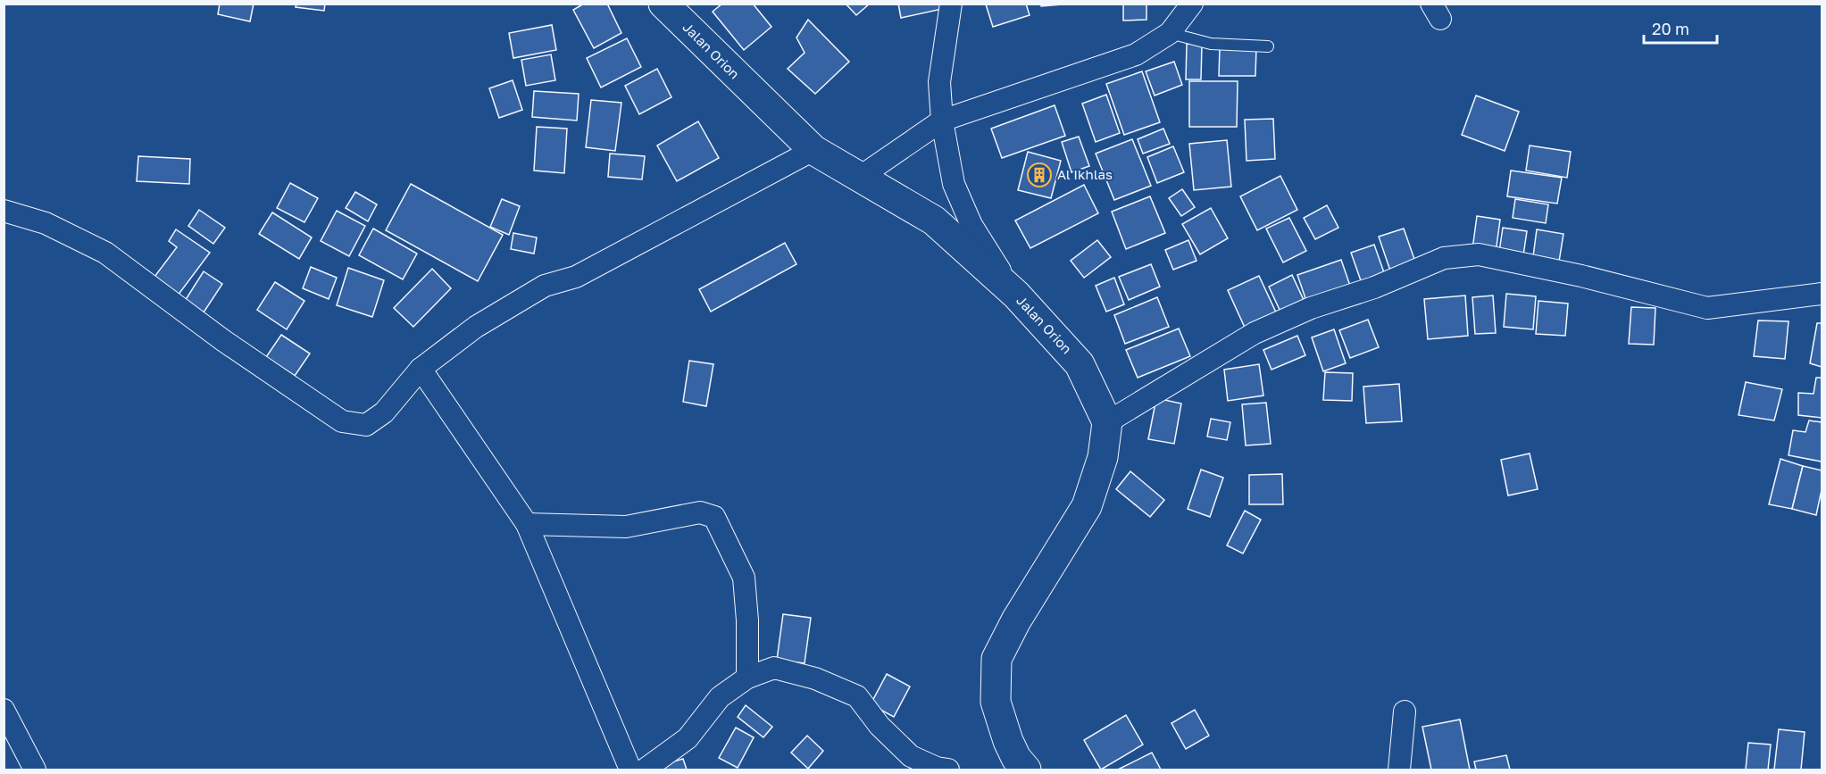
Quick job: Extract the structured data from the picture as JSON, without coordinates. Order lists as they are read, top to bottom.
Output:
{
  "streets": {
    "highway": ["Jalan Orion"]
  },
  "places": {
    "building": ["Al Ikhlas"]
  },
  "scale_bar": "20 m"
}
